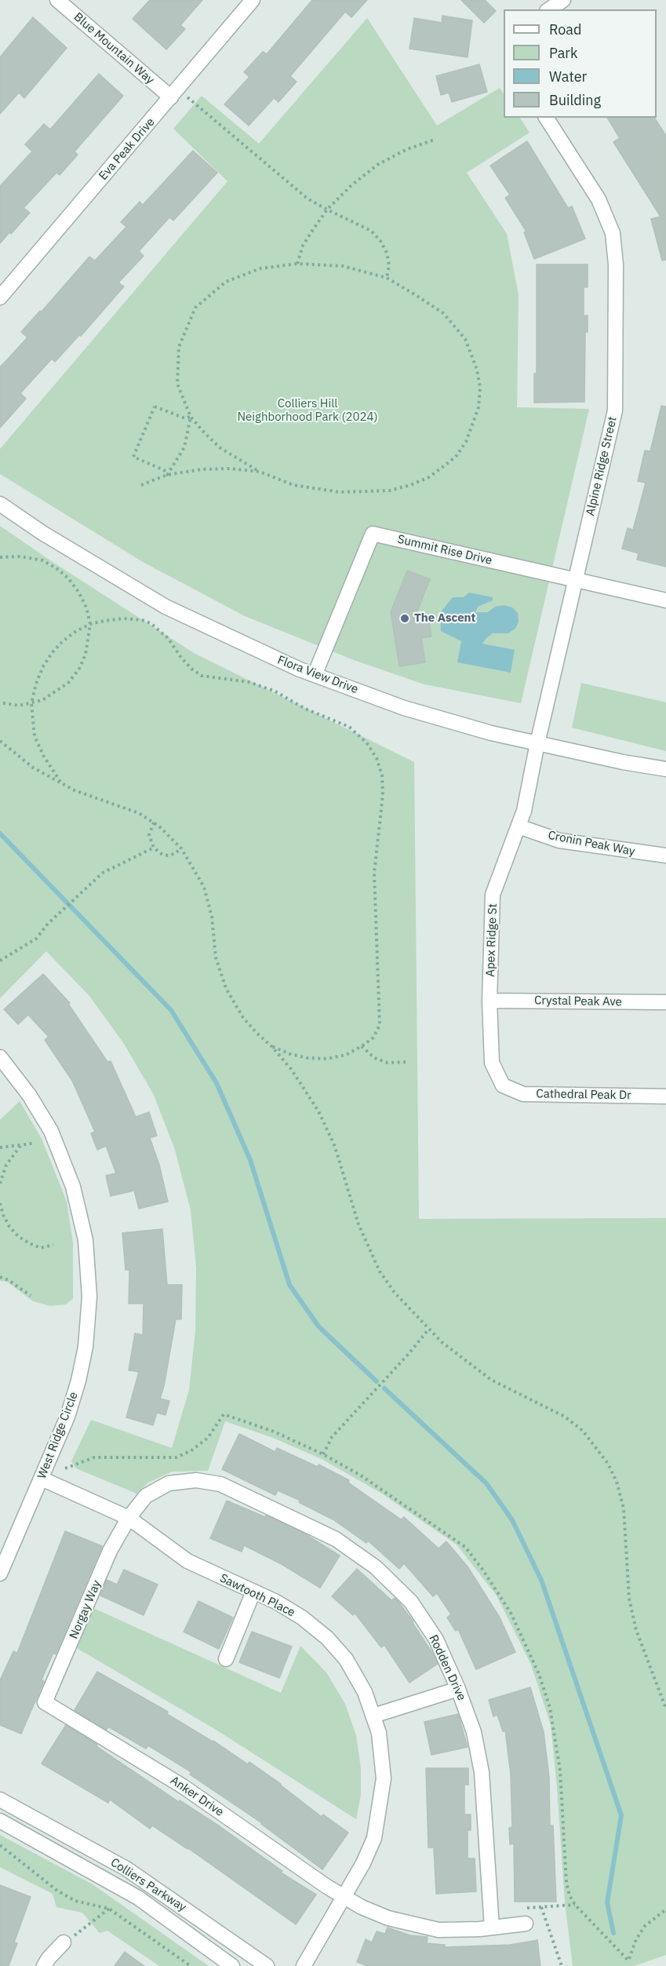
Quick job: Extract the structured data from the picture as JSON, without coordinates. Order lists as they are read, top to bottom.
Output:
{
  "streets": {
    "street": [
      "Blue Mountain Way",
      "Eva Peak Drive",
      "Alpine Ridge Street",
      "Summit Rise Drive",
      "Flora View Drive",
      "Cronin Peak Way",
      "Apex Ridge St",
      "Crystal Peak Ave",
      "Cathedral Peak Dr",
      "West Ridge Circle",
      "Sawtooth Place",
      "Norgay Way",
      "Rodden Drive",
      "Anker Drive",
      "Colliers Parkway"
    ]
  },
  "crossings": [
    ["Blue Mountain Way", "Eva Peak Drive"],
    ["Alpine Ridge Street", "Summit Rise Drive"],
    ["Alpine Ridge Street", "Flora View Drive"],
    ["Alpine Ridge Street", "Apex Ridge St"],
    ["Summit Rise Drive", "Flora View Drive"],
    ["Flora View Drive", "Apex Ridge St"],
    ["Cronin Peak Way", "Apex Ridge St"],
    ["Apex Ridge St", "Crystal Peak Ave"],
    ["Apex Ridge St", "Cathedral Peak Dr"],
    ["West Ridge Circle", "Sawtooth Place"],
    ["Sawtooth Place", "Norgay Way"],
    ["Sawtooth Place", "Rodden Drive"],
    ["Sawtooth Place", "Anker Drive"],
    ["Norgay Way", "Rodden Drive"],
    ["Norgay Way", "Anker Drive"],
    ["Rodden Drive", "Anker Drive"]
  ],
  "parks": ["Colliers Hill Neighborhood Park (2024)"],
  "places": ["The Ascent"],
  "legend": [
    "Road",
    "Park",
    "Water",
    "Building"
  ]
}
